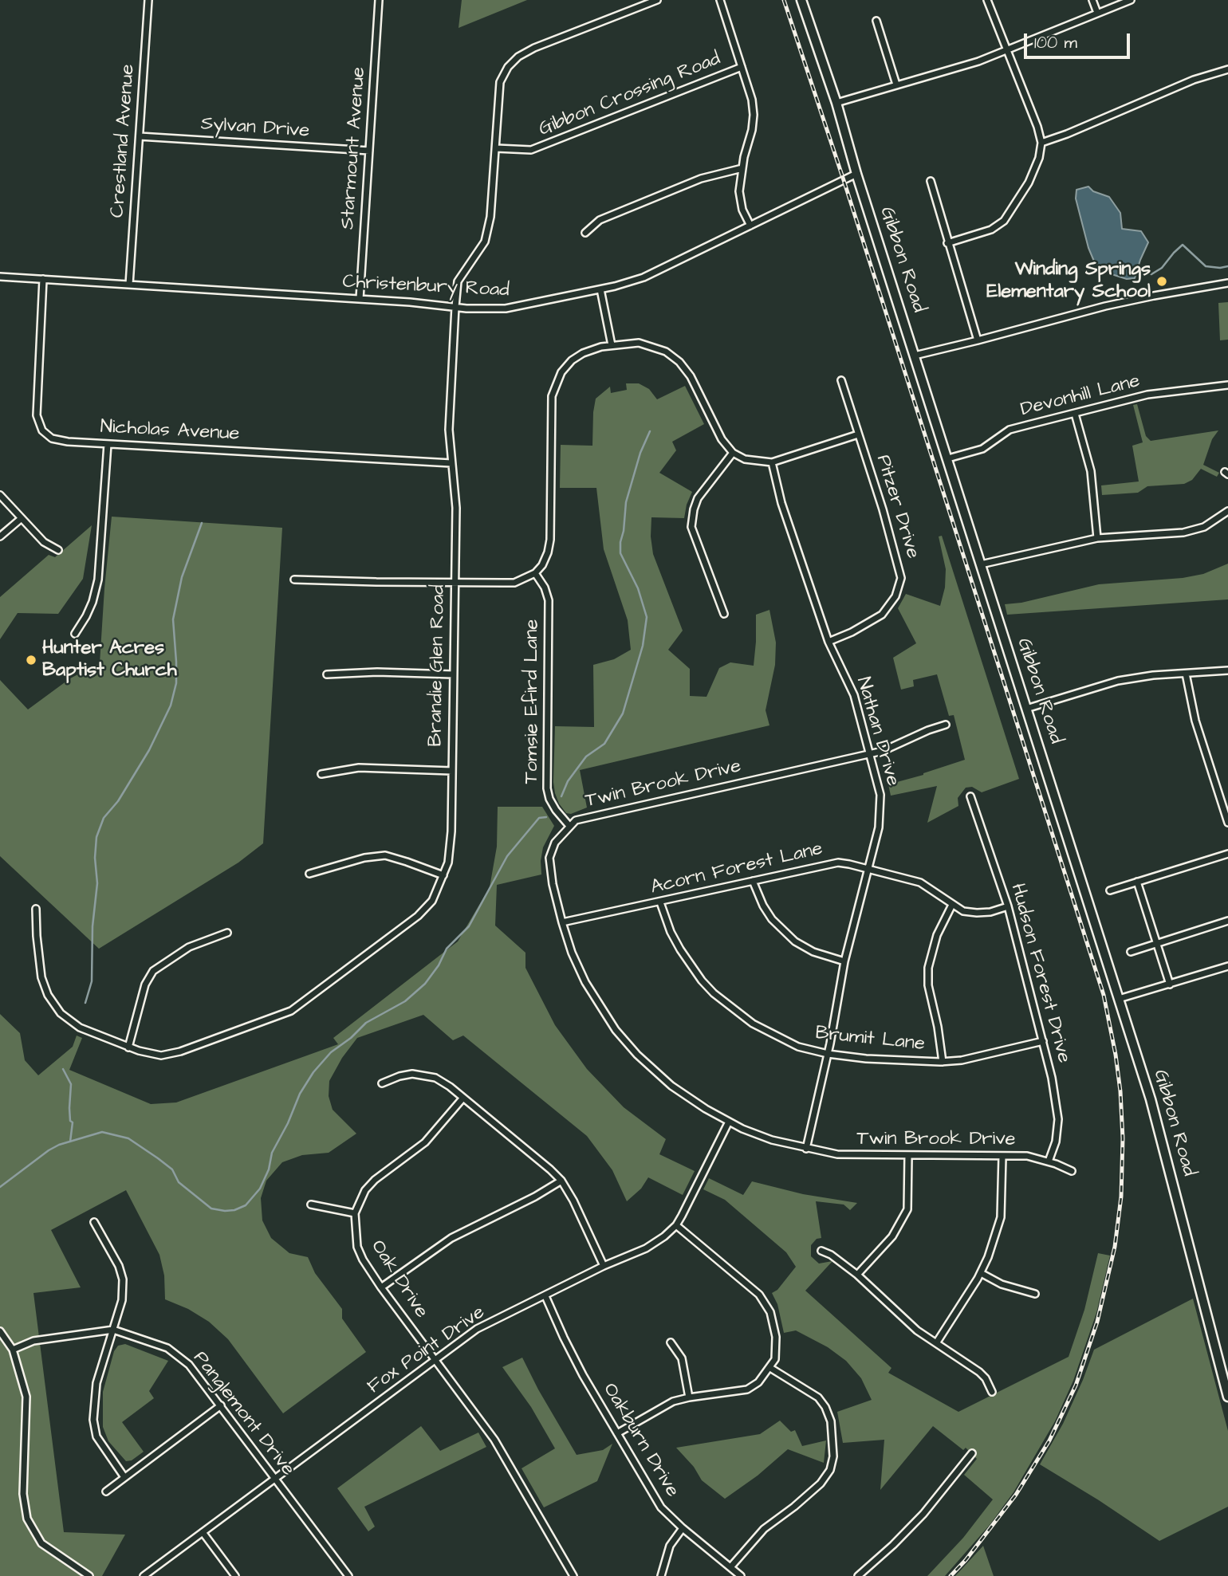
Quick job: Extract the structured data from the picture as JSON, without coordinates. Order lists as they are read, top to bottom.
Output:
{
  "streets": {
    "main road": ["Gibbon Road"],
    "street": [
      "Gibbon Crossing Road",
      "Sylvan Drive",
      "Crestland Avenue",
      "Starmount Avenue",
      "Christenbury Road",
      "Devonhill Lane",
      "Nicholas Avenue",
      "Pitzer Drive",
      "Brandie Glen Road",
      "Tomsie Efird Lane",
      "Nathan Drive",
      "Twin Brook Drive",
      "Acorn Forest Lane",
      "Hudson Forest Drive",
      "Brumit Lane",
      "Oak Drive",
      "Fox Point Drive",
      "Panglemont Drive",
      "Oakburn Drive"
    ]
  },
  "crossings": [
    ["Gibbon Crossing Road", "Brandie Glen Road"],
    ["Sylvan Drive", "Crestland Avenue"],
    ["Sylvan Drive", "Starmount Avenue"],
    ["Crestland Avenue", "Christenbury Road"],
    ["Starmount Avenue", "Christenbury Road"],
    ["Gibbon Road", "Christenbury Road"],
    ["Gibbon Road", "Devonhill Lane"],
    ["Christenbury Road", "Nicholas Avenue"],
    ["Christenbury Road", "Brandie Glen Road"],
    ["Nicholas Avenue", "Brandie Glen Road"],
    ["Pitzer Drive", "Nathan Drive"],
    ["Tomsie Efird Lane", "Twin Brook Drive"],
    ["Nathan Drive", "Twin Brook Drive"],
    ["Nathan Drive", "Acorn Forest Lane"],
    ["Nathan Drive", "Brumit Lane"],
    ["Twin Brook Drive", "Acorn Forest Lane"],
    ["Twin Brook Drive", "Hudson Forest Drive"],
    ["Twin Brook Drive", "Fox Point Drive"],
    ["Acorn Forest Lane", "Hudson Forest Drive"],
    ["Acorn Forest Lane", "Brumit Lane"],
    ["Hudson Forest Drive", "Brumit Lane"],
    ["Oak Drive", "Fox Point Drive"],
    ["Fox Point Drive", "Panglemont Drive"],
    ["Fox Point Drive", "Oakburn Drive"]
  ],
  "places": ["Winding Springs Elementary School", "Hunter Acres Baptist Church"],
  "scale_bar": "100 m"
}
